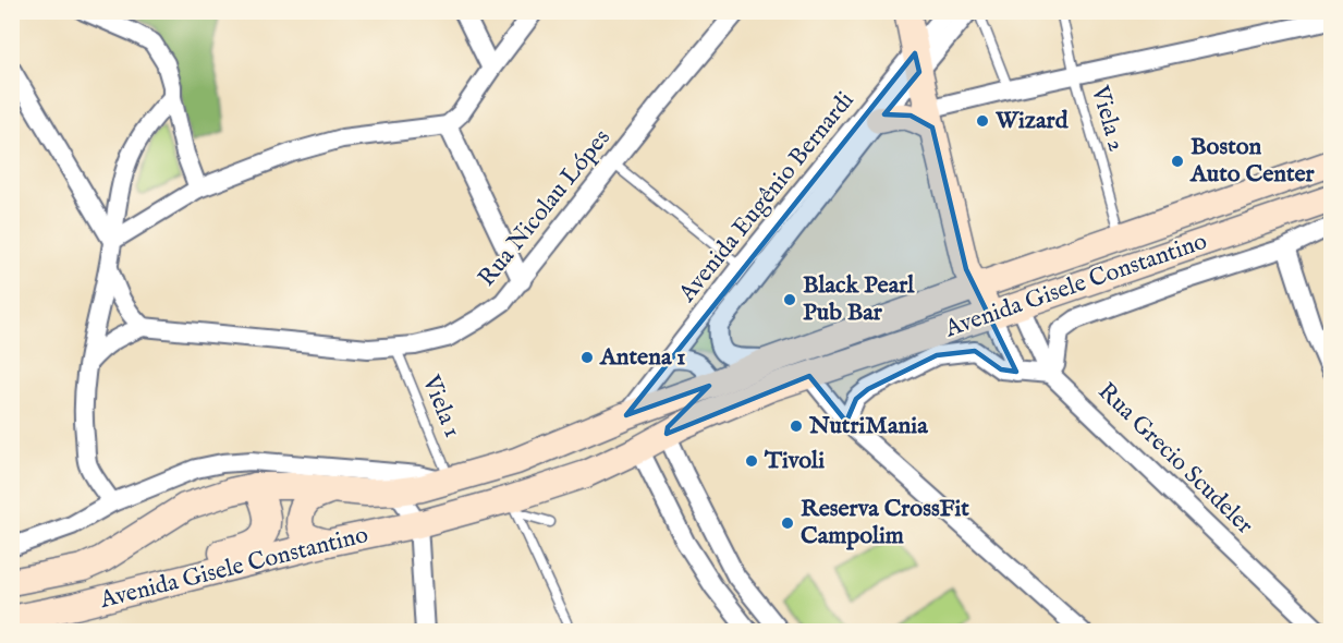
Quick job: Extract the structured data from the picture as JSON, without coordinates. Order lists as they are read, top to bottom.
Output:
{
  "streets": {
    "main road": ["Avenida Gisele Constantino"],
    "street": ["Avenida Eugênio Bernardi", "Rua Nicolau Lópes", "Rua Grecio Scudeler"],
    "lane": ["Viela 2", "Viela 1"]
  },
  "crossings": [
    ["Viela 2", "Avenida Gisele Constantino"],
    ["Avenida Eugênio Bernardi", "Avenida Gisele Constantino"],
    ["Rua Nicolau Lópes", "Viela 1"],
    ["Avenida Gisele Constantino", "Viela 1"],
    ["Avenida Gisele Constantino", "Rua Grecio Scudeler"]
  ],
  "places": [
    "Wizard",
    "Boston Auto Center",
    "Black Pearl Pub Bar",
    "Antena 1",
    "NutriMania",
    "Tivoli",
    "Reserva CrossFit Campolim"
  ]
}
